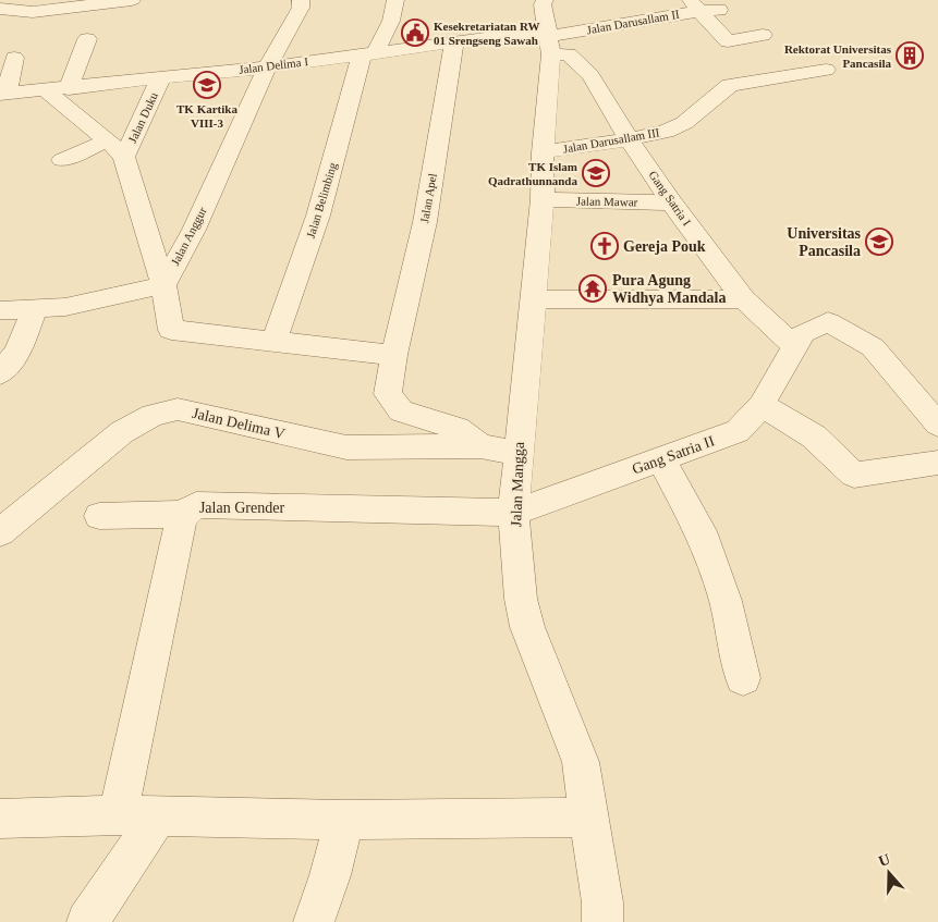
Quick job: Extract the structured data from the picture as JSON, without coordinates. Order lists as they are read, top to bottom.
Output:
{
  "streets": {
    "street": [
      "Jalan Darusallam II",
      "Jalan Delima I",
      "Jalan Duku",
      "Jalan Darusallam III",
      "Jalan Apel",
      "Gang Satria I",
      "Jalan Belimbing",
      "Jalan Mawar",
      "Jalan Anggur",
      "Jalan Delima V",
      "Gang Satria II",
      "Jalan Mangga",
      "Jalan Grender"
    ]
  },
  "crossings": [
    ["Jalan Darusallam II", "Jalan Delima I"],
    ["Jalan Darusallam II", "Gang Satria I"],
    ["Jalan Darusallam II", "Jalan Mangga"],
    ["Jalan Delima I", "Jalan Duku"],
    ["Jalan Delima I", "Jalan Apel"],
    ["Jalan Delima I", "Gang Satria I"],
    ["Jalan Delima I", "Jalan Belimbing"],
    ["Jalan Delima I", "Jalan Anggur"],
    ["Jalan Delima I", "Jalan Mangga"],
    ["Jalan Darusallam III", "Gang Satria I"],
    ["Jalan Darusallam III", "Jalan Mangga"],
    ["Jalan Apel", "Jalan Delima V"],
    ["Gang Satria I", "Jalan Mawar"],
    ["Gang Satria I", "Gang Satria II"],
    ["Gang Satria I", "Jalan Mangga"],
    ["Jalan Mawar", "Jalan Mangga"],
    ["Jalan Delima V", "Jalan Mangga"],
    ["Gang Satria II", "Jalan Mangga"],
    ["Gang Satria II", "Jalan Grender"],
    ["Jalan Mangga", "Jalan Grender"]
  ],
  "places": {
    "public building": ["Kesekretariatan RW 01 Srengseng Sawah"],
    "building": ["Rektorat Universitas Pancasila"],
    "school or university": ["TK Kartika VIII-3", "TK Islam Qadrathunnanda", "Universitas Pancasila"],
    "church": ["Gereja Pouk"],
    "temple": ["Pura Agung Widhya Mandala"]
  },
  "north": "top"
}
